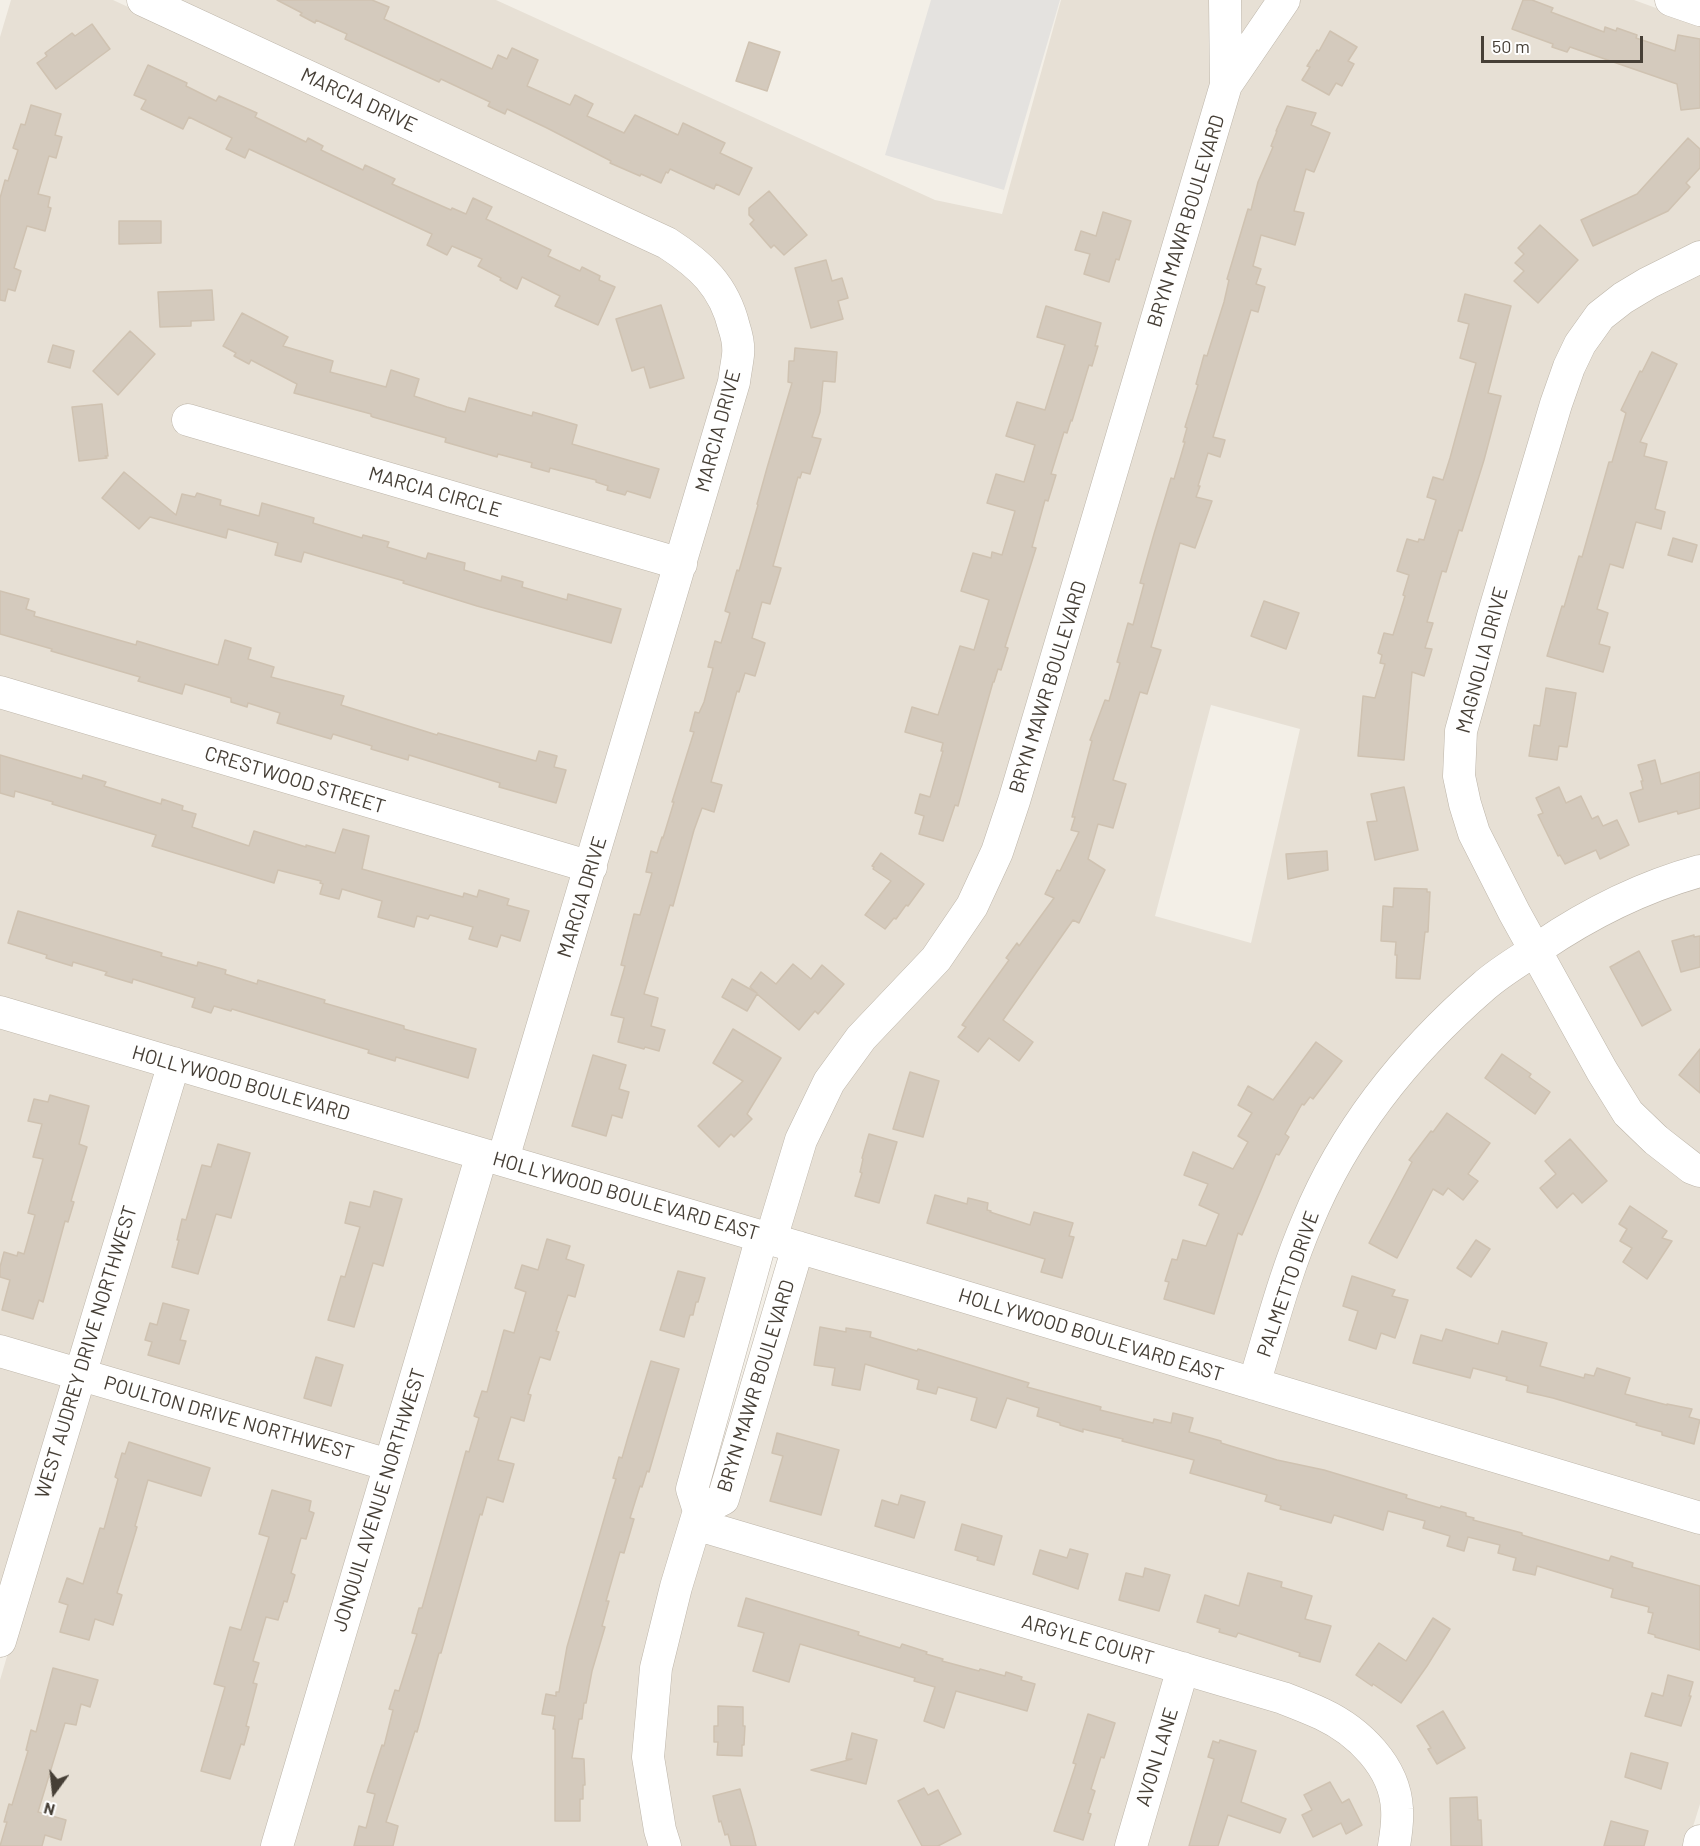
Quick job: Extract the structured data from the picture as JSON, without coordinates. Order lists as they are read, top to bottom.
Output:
{
  "streets": {
    "street": [
      "MARCIA DRIVE",
      "BRYN MAWR BOULEVARD",
      "MARCIA CIRCLE",
      "MAGNOLIA DRIVE",
      "CRESTWOOD STREET",
      "HOLLYWOOD BOULEVARD",
      "HOLLYWOOD BOULEVARD EAST",
      "PALMETTO DRIVE",
      "WEST AUDREY DRIVE NORTHWEST",
      "POULTON DRIVE NORTHWEST",
      "JONQUIL AVENUE NORTHWEST",
      "ARGYLE COURT",
      "AVON LANE"
    ]
  },
  "crossings": [
    ["MARCIA DRIVE", "MARCIA CIRCLE"],
    ["MARCIA DRIVE", "CRESTWOOD STREET"],
    ["MARCIA DRIVE", "HOLLYWOOD BOULEVARD"],
    ["MARCIA DRIVE", "HOLLYWOOD BOULEVARD EAST"],
    ["MARCIA DRIVE", "JONQUIL AVENUE NORTHWEST"],
    ["BRYN MAWR BOULEVARD", "HOLLYWOOD BOULEVARD EAST"],
    ["BRYN MAWR BOULEVARD", "ARGYLE COURT"],
    ["MAGNOLIA DRIVE", "PALMETTO DRIVE"],
    ["HOLLYWOOD BOULEVARD", "HOLLYWOOD BOULEVARD EAST"],
    ["HOLLYWOOD BOULEVARD", "WEST AUDREY DRIVE NORTHWEST"],
    ["HOLLYWOOD BOULEVARD", "JONQUIL AVENUE NORTHWEST"],
    ["HOLLYWOOD BOULEVARD EAST", "PALMETTO DRIVE"],
    ["HOLLYWOOD BOULEVARD EAST", "JONQUIL AVENUE NORTHWEST"],
    ["WEST AUDREY DRIVE NORTHWEST", "POULTON DRIVE NORTHWEST"],
    ["POULTON DRIVE NORTHWEST", "JONQUIL AVENUE NORTHWEST"],
    ["ARGYLE COURT", "AVON LANE"]
  ],
  "scale_bar": "50 m",
  "north": "bottom"
}
